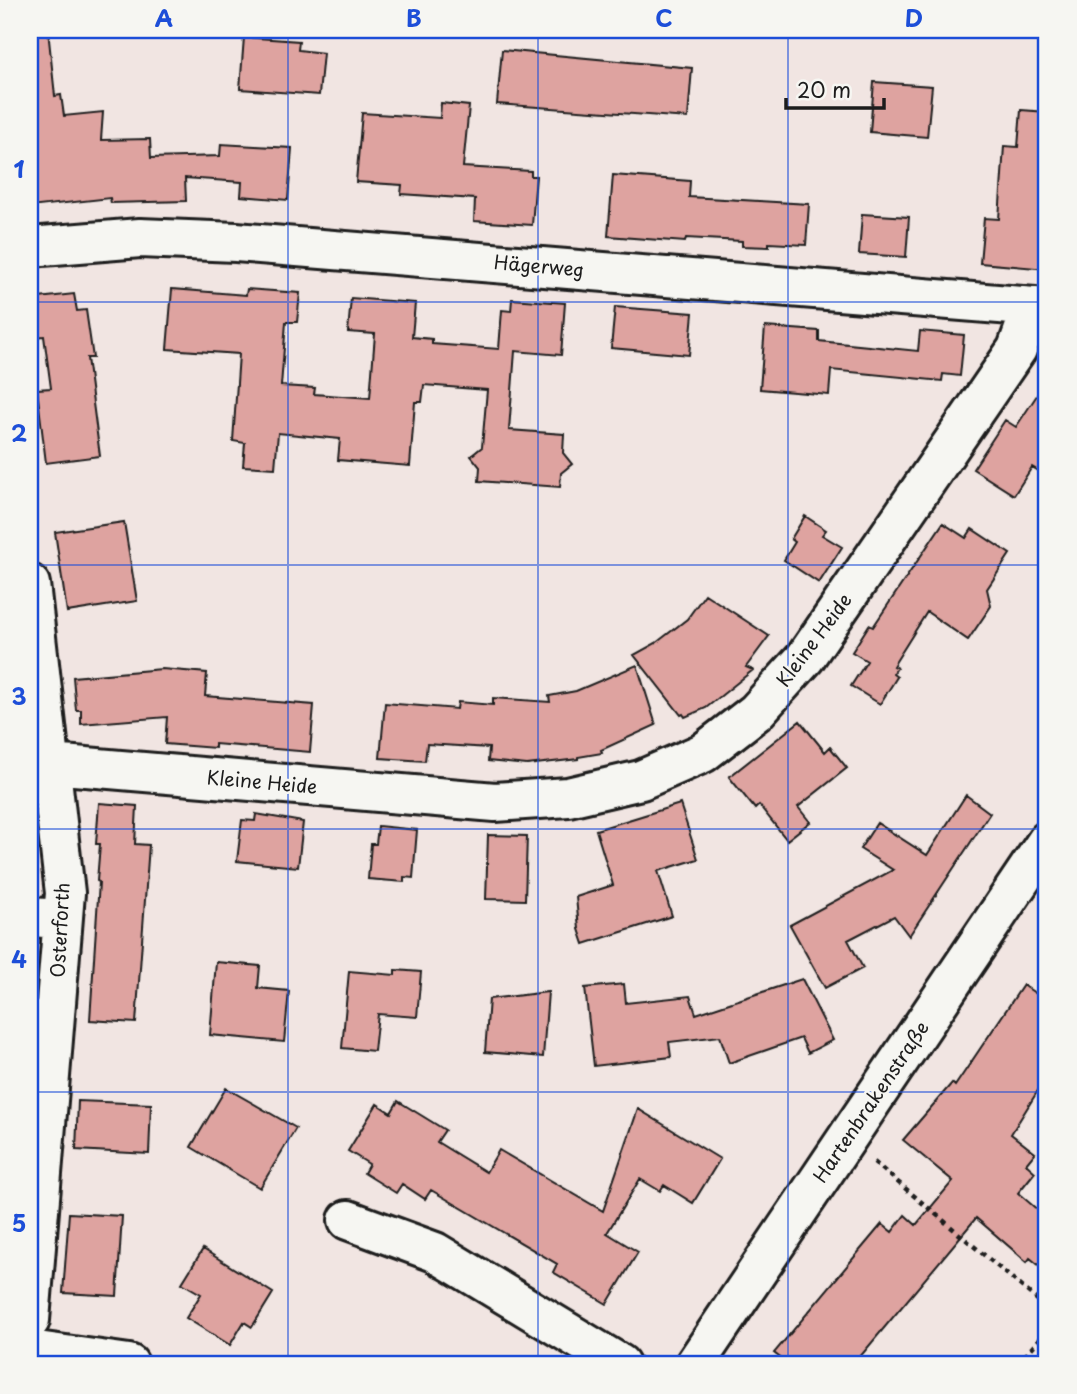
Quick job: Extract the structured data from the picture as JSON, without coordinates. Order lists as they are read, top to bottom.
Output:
{
  "streets": {
    "street": [
      "Hägerweg",
      "Kleine Heide",
      "Osterforth",
      "Hartenbrakenstraße"
    ]
  },
  "crossings": [
    ["Hägerweg", "Kleine Heide"],
    ["Kleine Heide", "Osterforth"]
  ],
  "scale_bar": "20 m",
  "grid": {
    "columns": [
      "A",
      "B",
      "C",
      "D"
    ],
    "rows": [
      "1",
      "2",
      "3",
      "4",
      "5"
    ]
  }
}
